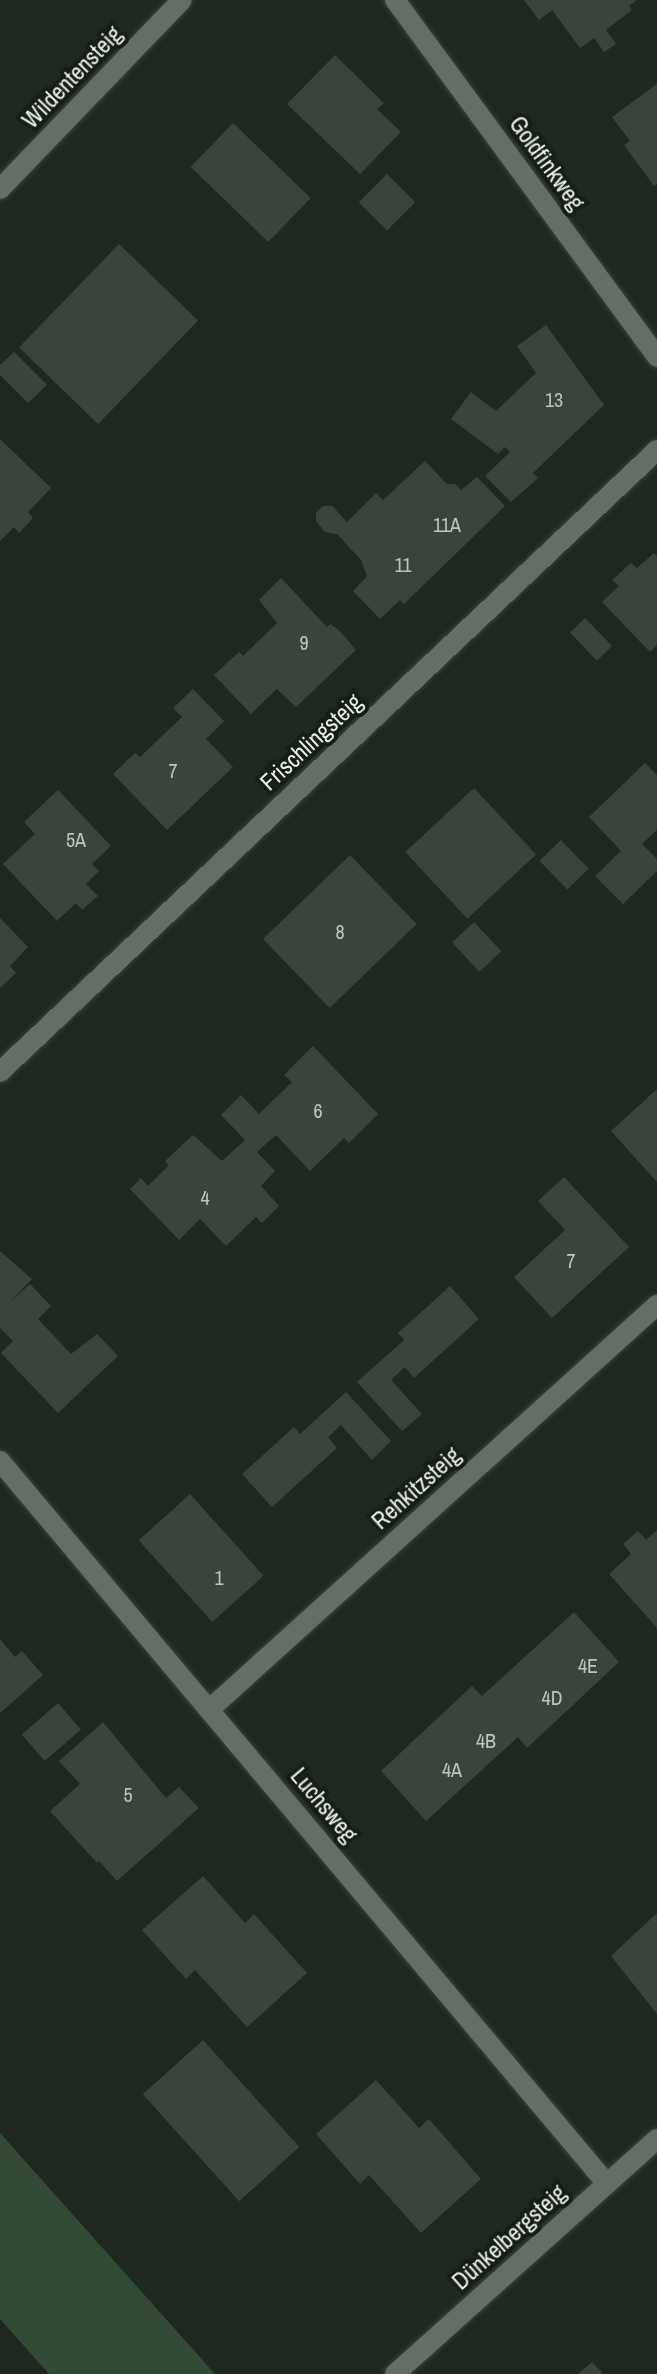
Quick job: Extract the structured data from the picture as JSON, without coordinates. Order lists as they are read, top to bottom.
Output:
{
  "streets": {
    "street": [
      "Wildentensteig",
      "Goldfinkweg",
      "Frischlingsteig",
      "Rehkitzsteig",
      "Luchsweg",
      "Dünkelbergsteig"
    ]
  },
  "crossings": [
    ["Rehkitzsteig", "Luchsweg"],
    ["Luchsweg", "Dünkelbergsteig"]
  ],
  "house_numbers": [
    "13",
    "11A",
    "11",
    "9",
    "7",
    "5A",
    "8",
    "6",
    "4",
    "7",
    "1",
    "4E",
    "4D",
    "4B",
    "4A",
    "5"
  ]
}
